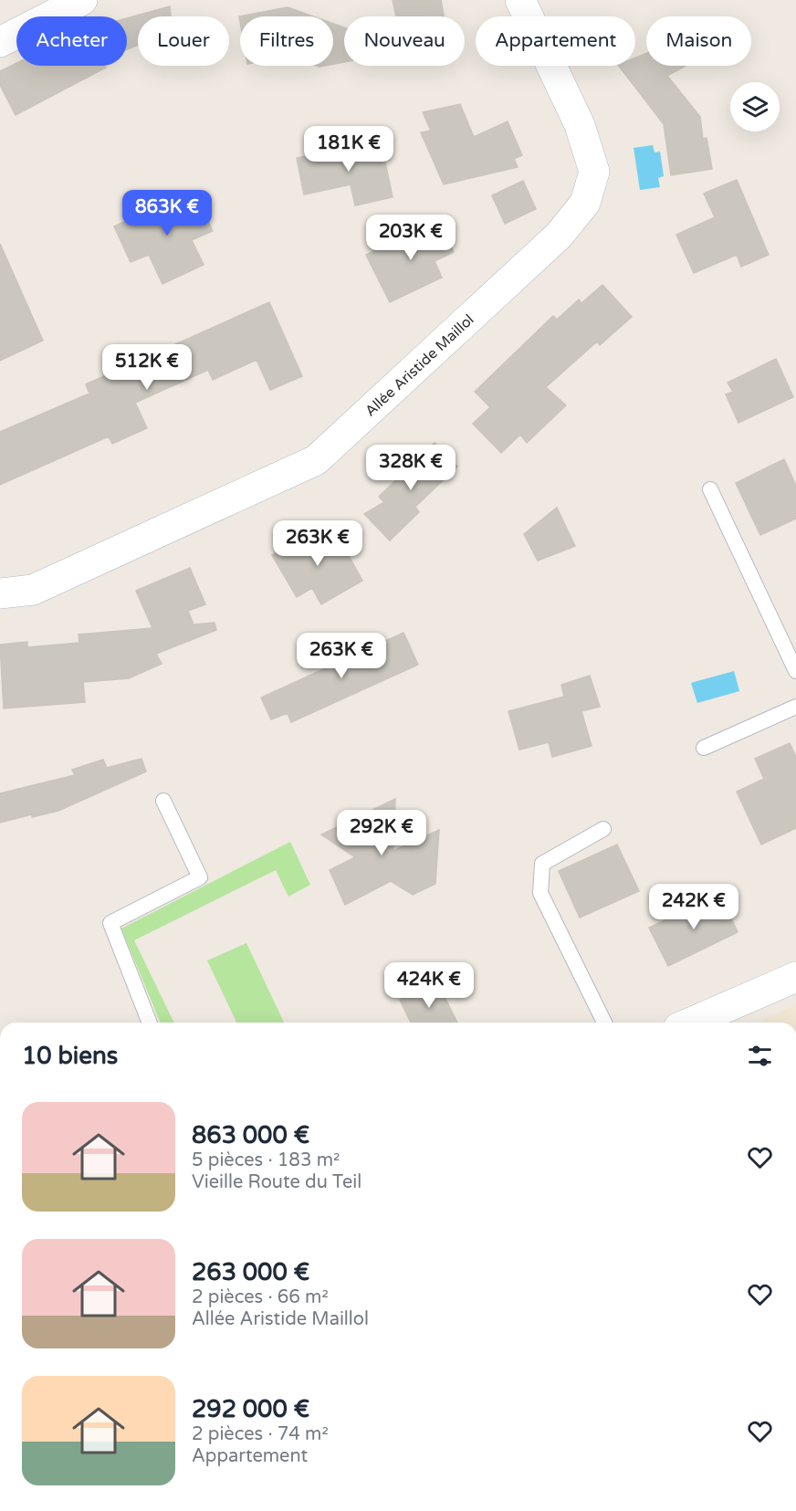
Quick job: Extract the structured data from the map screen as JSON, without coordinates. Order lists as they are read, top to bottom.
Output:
{
  "streets": {
    "street": ["Allée Aristide Maillol"]
  },
  "page": {
    "chip": [
      "Acheter",
      "Louer",
      "Filtres",
      "Nouveau",
      "Appartement",
      "Maison"
    ],
    "price": [
      "181K €",
      "863K €",
      "203K €",
      "512K €",
      "328K €",
      "263K €",
      "263K €",
      "292K €",
      "242K €",
      "424K €"
    ],
    "heading": "10 biens",
    "list": [
      {
        "name": "863 000 €",
        "note": "5 pièces · 183 m² · Vieille Route du Teil"
      },
      {
        "name": "263 000 €",
        "note": "2 pièces · 66 m² · Allée Aristide Maillol"
      },
      {
        "name": "292 000 €",
        "note": "2 pièces · 74 m² · Appartement"
      }
    ]
  }
}
